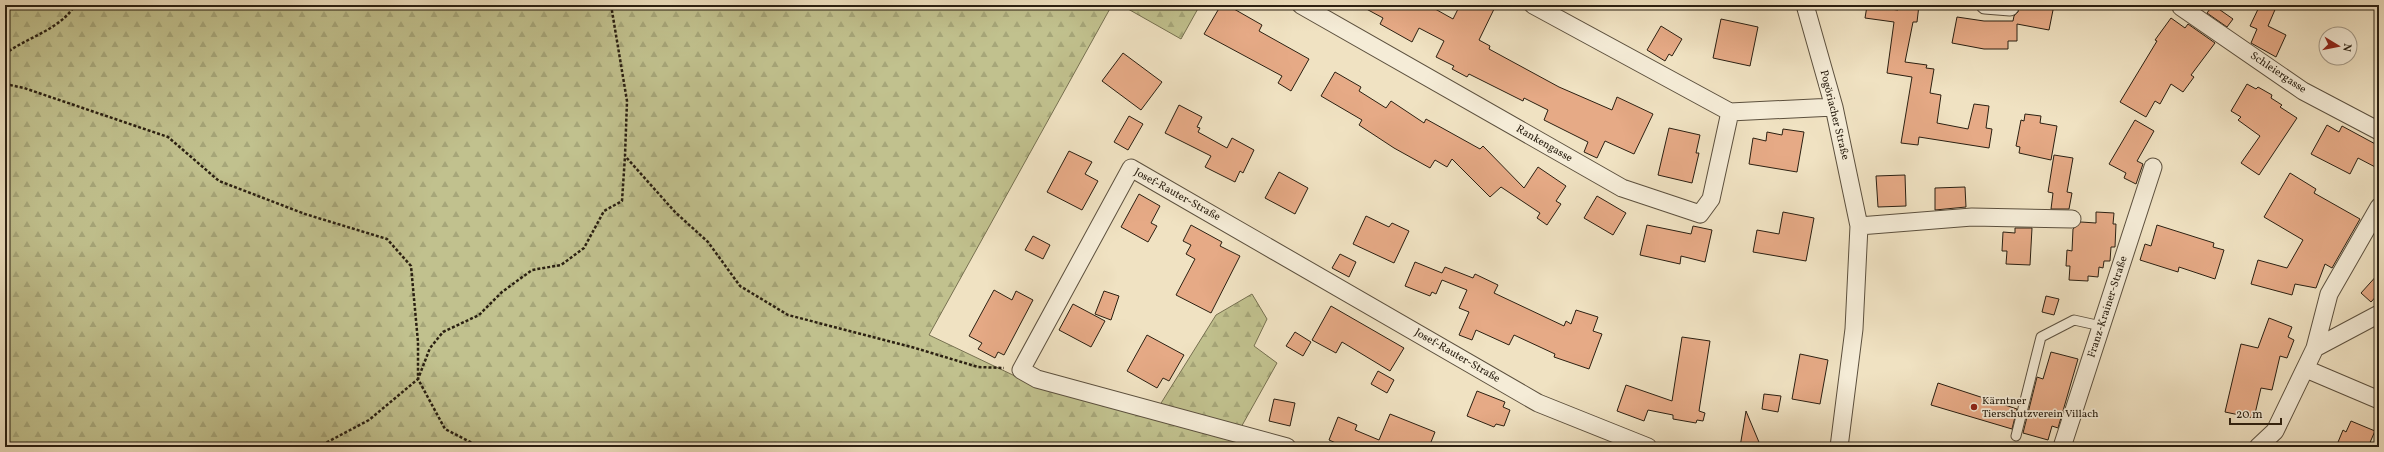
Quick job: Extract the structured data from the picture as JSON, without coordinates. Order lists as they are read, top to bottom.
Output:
{
  "streets": {
    "street": [
      "Schleiergasse",
      "Pogöriacher Straße",
      "Rankengasse",
      "Josef-Rauter-Straße",
      "Franz-Krainer-Straße"
    ]
  },
  "places": ["Kärntner Tierschutzverein Villach"],
  "scale_bar": "20 m",
  "north": "right"
}
